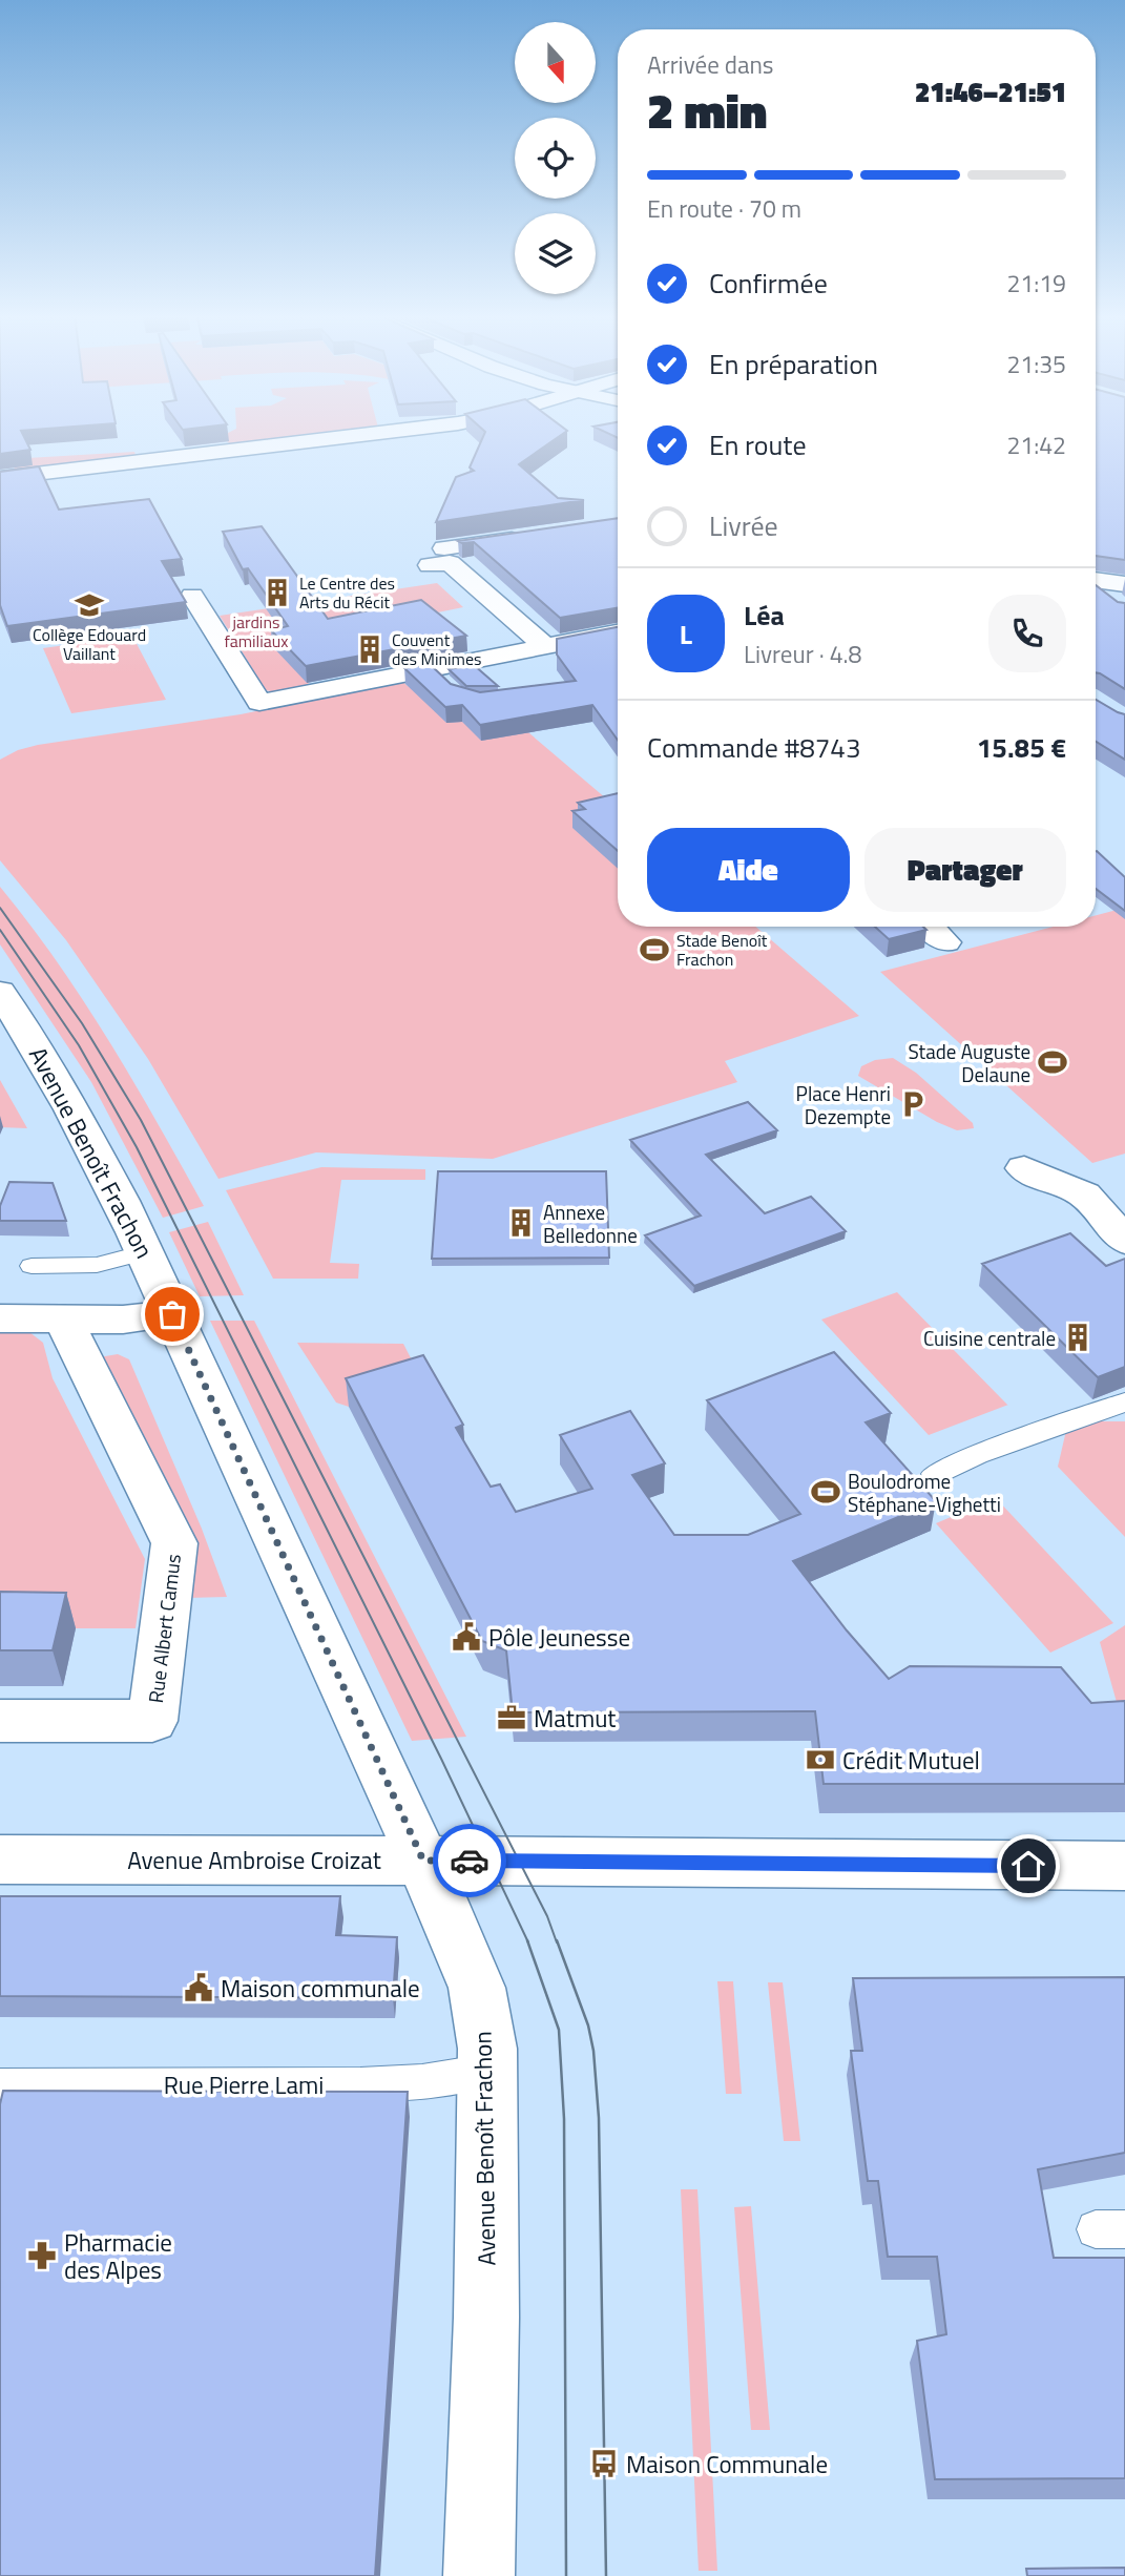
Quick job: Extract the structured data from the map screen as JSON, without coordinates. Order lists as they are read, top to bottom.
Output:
{
  "streets": {
    "street": ["Avenue Benoît Frachon", "Rue Albert Camus", "Avenue Ambroise Croizat"],
    "lane": ["Rue Pierre Lami"]
  },
  "crossings": [
    ["Avenue Benoît Frachon", "Avenue Ambroise Croizat"],
    ["Avenue Benoît Frachon", "Rue Pierre Lami"]
  ],
  "parks": ["jardins familiaux"],
  "places": {
    "building": [
      "Le Centre des Arts du Récit",
      "Couvent des Minimes",
      "Annexe Belledonne",
      "Cuisine centrale"
    ],
    "school or university": ["Collège Edouard Vaillant"],
    "sports": ["Stade Benoît Frachon", "Stade Auguste Delaune", "Boulodrome Stéphane-Vighetti"],
    "parking": ["Place Henri Dezempte"],
    "public building": ["Pôle Jeunesse", "Maison communale"],
    "office": ["Matmut"],
    "bank": ["Crédit Mutuel"],
    "pharmacy": ["Pharmacie des Alpes"],
    "bus stop": ["Maison Communale"]
  },
  "north": "bottom",
  "page": {
    "heading": ["2 min", "Arrivée dans", "21:46–21:51"],
    "panel": [
      "Léa",
      "Livreur · 4.8",
      "Commande #8743",
      "15.85 €"
    ],
    "bar": "En route · 70 m",
    "list": [
      ["Confirmée", "21:19"],
      ["En préparation", "21:35"],
      ["En route", "21:42"],
      "Livrée"
    ],
    "round": "L",
    "buttons": ["Aide", "Partager"]
  }
}
